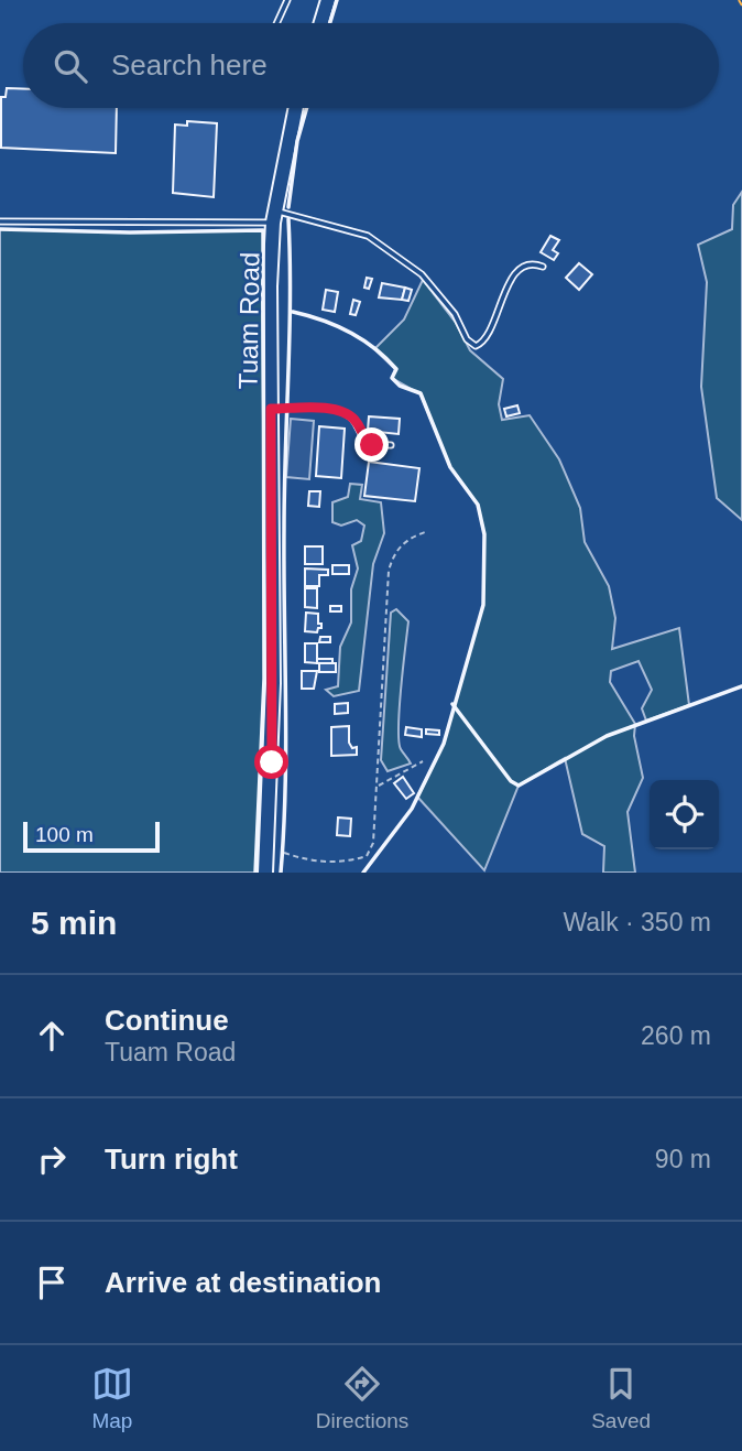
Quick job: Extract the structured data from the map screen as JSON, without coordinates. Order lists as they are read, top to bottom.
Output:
{
  "streets": {
    "main road": ["Tuam Road"]
  },
  "scale_bar": "100 m",
  "page": {
    "search": "Search here",
    "scale": "100 m",
    "heading": ["5 min", "Walk · 350 m"],
    "list": [
      ["Continue", "Tuam Road", "260 m"],
      ["Turn right", "90 m"],
      "Arrive at destination"
    ],
    "nav": ["Map", "Directions", "Saved"]
  }
}
